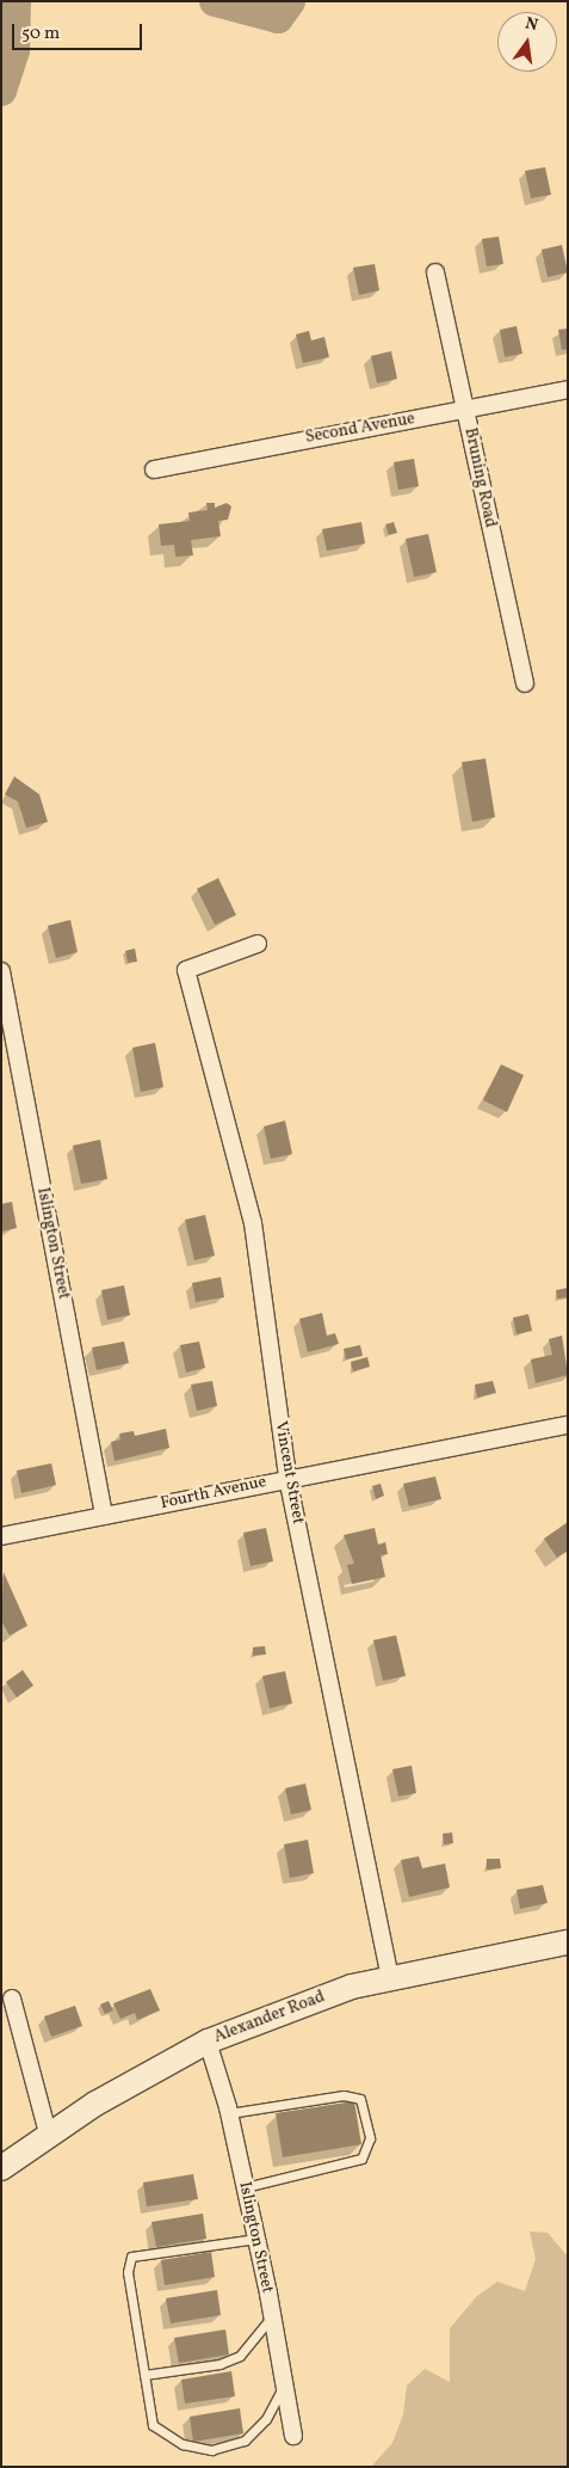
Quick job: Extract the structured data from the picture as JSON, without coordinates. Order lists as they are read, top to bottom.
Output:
{
  "streets": {
    "street": [
      "Second Avenue",
      "Bruning Road",
      "Islington Street",
      "Vincent Street",
      "Fourth Avenue",
      "Alexander Road"
    ]
  },
  "crossings": [
    ["Second Avenue", "Bruning Road"],
    ["Islington Street", "Fourth Avenue"],
    ["Islington Street", "Alexander Road"],
    ["Vincent Street", "Fourth Avenue"],
    ["Vincent Street", "Alexander Road"]
  ],
  "scale_bar": "50 m",
  "north": "top"
}
